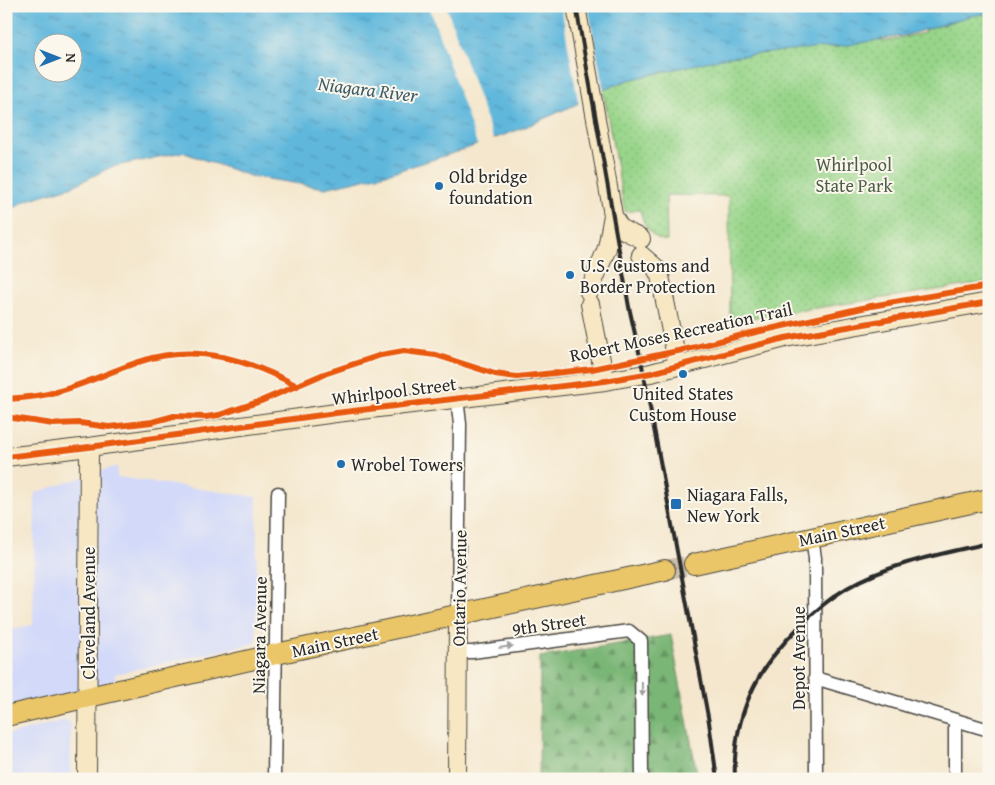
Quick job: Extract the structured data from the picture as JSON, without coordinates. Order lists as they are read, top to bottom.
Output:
{
  "streets": {
    "main road": [
      "Whirlpool Street",
      "Main Street",
      "Ontario Avenue",
      "Cleveland Avenue"
    ],
    "street": ["9th Street", "Niagara Avenue", "Depot Avenue"],
    "cycle path": ["Robert Moses Recreation Trail"]
  },
  "crossings": [
    ["Whirlpool Street", "Ontario Avenue"],
    ["Whirlpool Street", "Cleveland Avenue"],
    ["Main Street", "Ontario Avenue"],
    ["Main Street", "Cleveland Avenue"],
    ["Main Street", "Niagara Avenue"],
    ["Main Street", "Depot Avenue"],
    ["Ontario Avenue", "9th Street"]
  ],
  "water": ["Niagara River"],
  "parks": ["Whirlpool State Park"],
  "places": {
    "other": [
      "Old bridge foundation",
      "U.S. Customs and Border Protection",
      "United States Custom House",
      "Wrobel Towers"
    ],
    "transit": ["Niagara Falls, New York"]
  },
  "north": "right"
}
